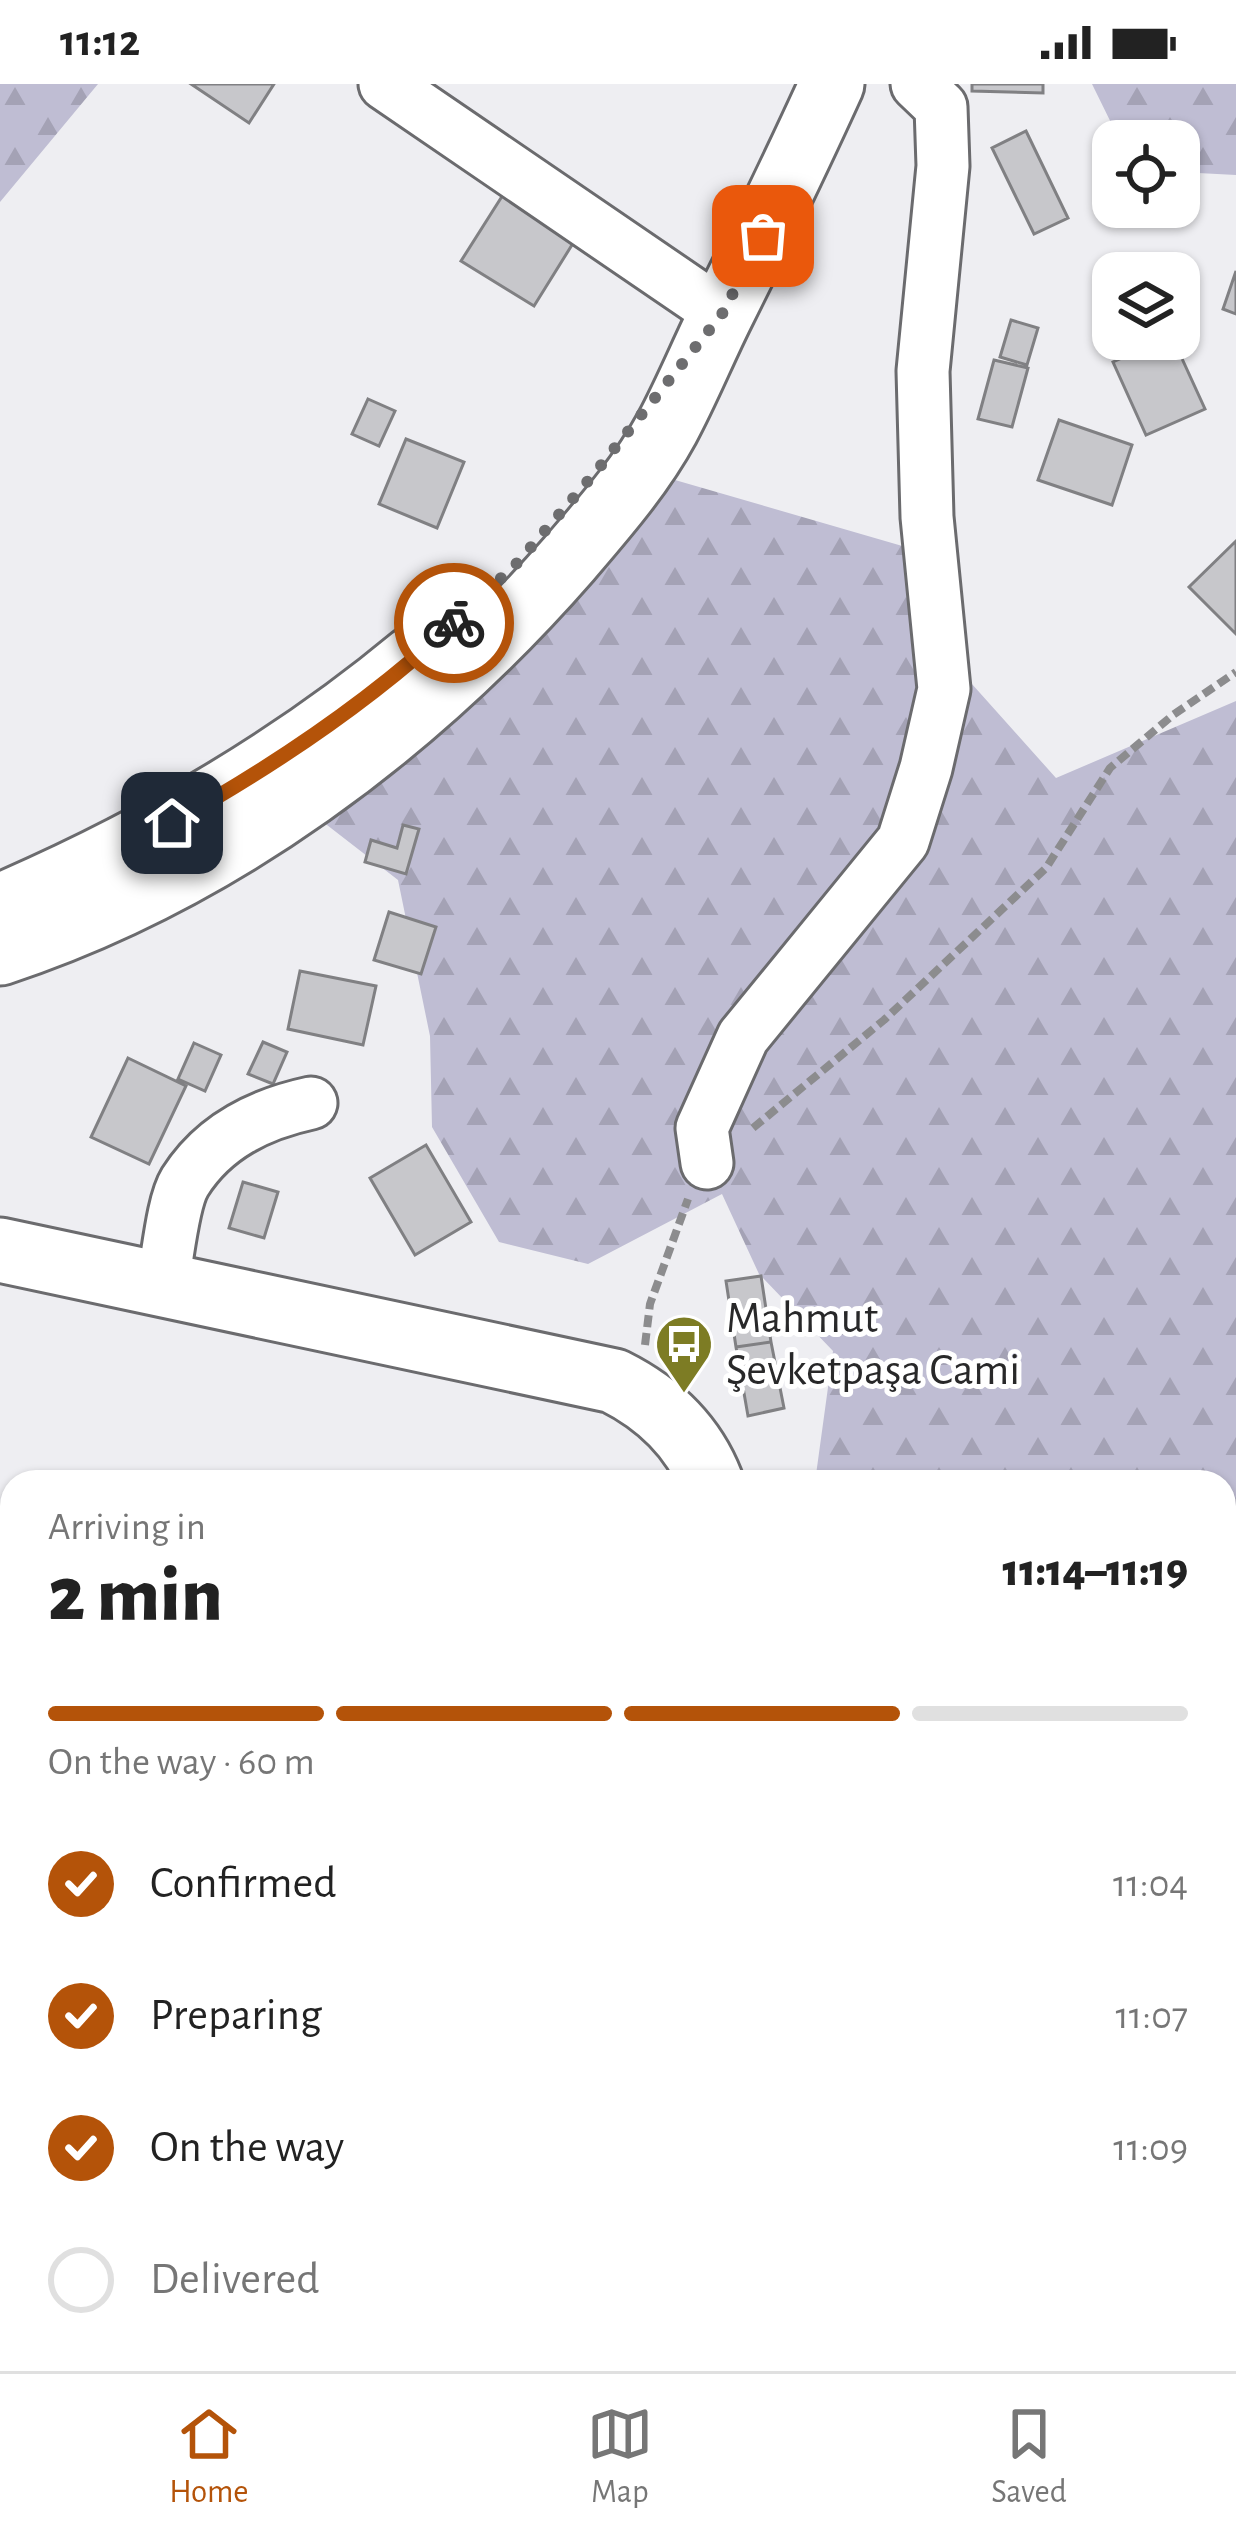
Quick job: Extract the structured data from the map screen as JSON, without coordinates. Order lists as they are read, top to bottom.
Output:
{
  "places": {
    "bus stop": ["Mahmut Şevketpaşa Cami"]
  },
  "page": {
    "status": "11:12",
    "heading": ["2 min", "Arriving in", "11:14–11:19"],
    "bar": "On the way · 60 m",
    "list": [
      ["Confirmed", "11:04"],
      ["Preparing", "11:07"],
      ["On the way", "11:09"],
      "Delivered"
    ],
    "tabs": ["Home", "Map", "Saved"]
  }
}
